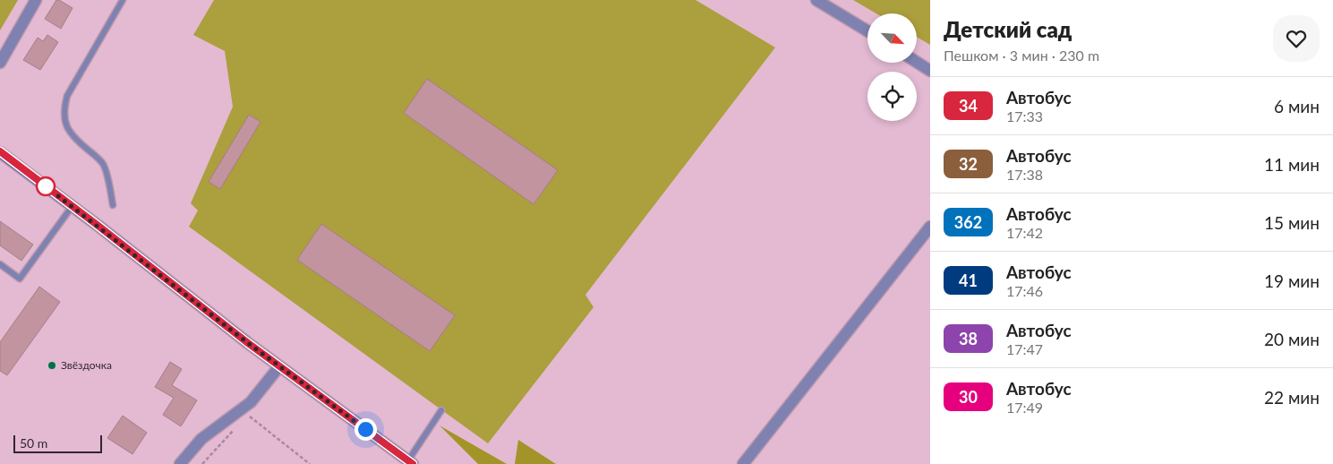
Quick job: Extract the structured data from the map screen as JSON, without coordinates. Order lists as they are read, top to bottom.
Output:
{
  "places": ["Звёздочка"],
  "lines": ["bus line 34"],
  "scale_bar": "50 m",
  "north": "bottom right",
  "page": {
    "heading": ["Детский сад", "Пешком · 3 мин · 230 m"],
    "list": [
      {
        "mark": "34",
        "name": "Автобус",
        "note": "17:33",
        "value": "6 мин"
      },
      {
        "mark": "32",
        "name": "Автобус",
        "note": "17:38",
        "value": "11 мин"
      },
      {
        "mark": "362",
        "name": "Автобус",
        "note": "17:42",
        "value": "15 мин"
      },
      {
        "mark": "41",
        "name": "Автобус",
        "note": "17:46",
        "value": "19 мин"
      },
      {
        "mark": "38",
        "name": "Автобус",
        "note": "17:47",
        "value": "20 мин"
      },
      {
        "mark": "30",
        "name": "Автобус",
        "note": "17:49",
        "value": "22 мин"
      }
    ],
    "scale": "50 m"
  }
}
